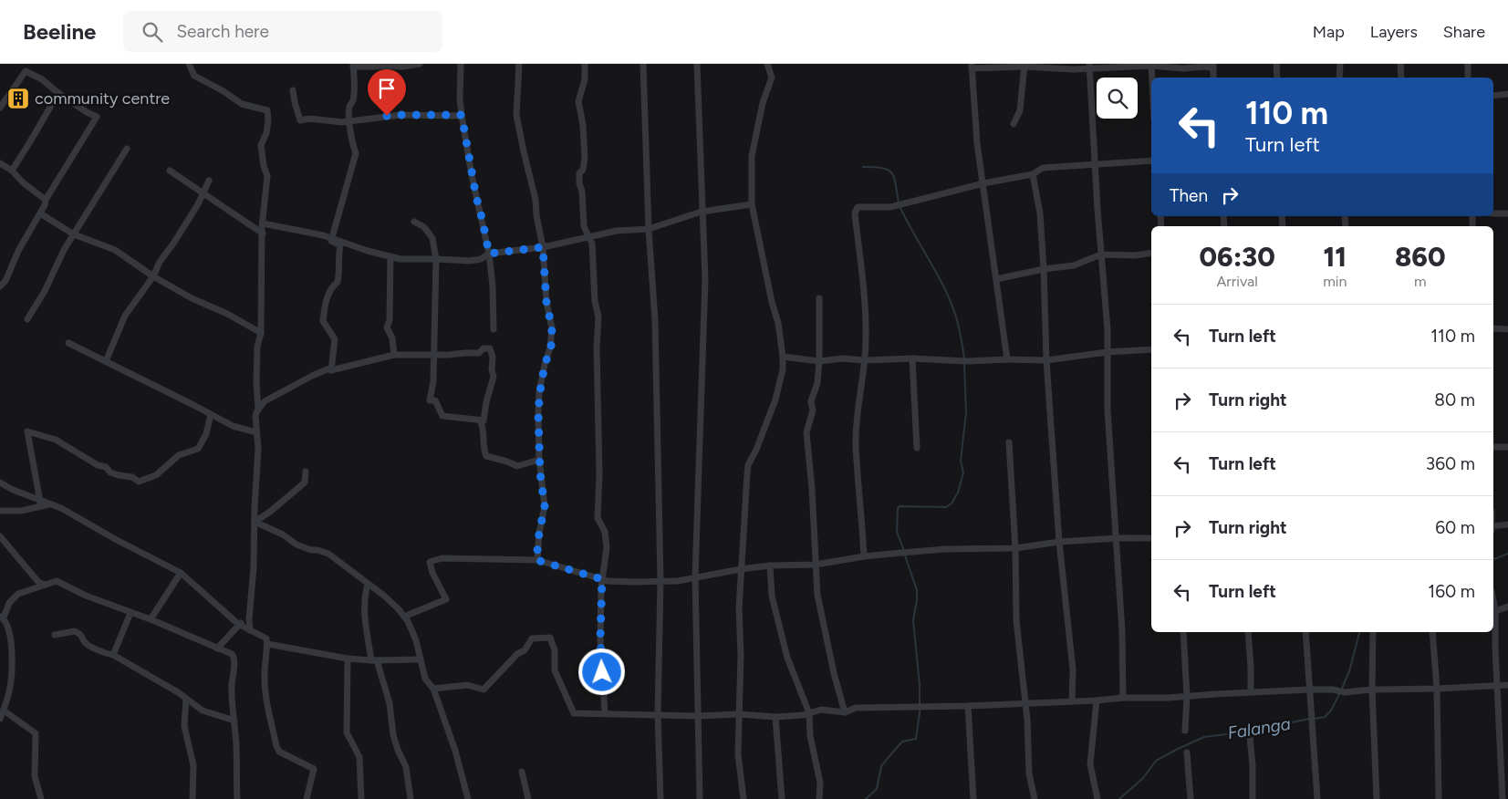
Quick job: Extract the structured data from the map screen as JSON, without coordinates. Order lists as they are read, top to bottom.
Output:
{
  "water": ["Falanga"],
  "places": {
    "building": ["community centre"]
  },
  "page": {
    "header": "Beeline",
    "search": "Search here",
    "nav": ["Map", "Layers", "Share"],
    "turn": ["110 m", "Turn left"],
    "then": "Then",
    "eta": [
      "06:30",
      "Arrival",
      "11",
      "min",
      "860",
      "m"
    ],
    "list": [
      {
        "name": "Turn left",
        "value": "110 m"
      },
      {
        "name": "Turn right",
        "value": "80 m"
      },
      {
        "name": "Turn left",
        "value": "360 m"
      },
      {
        "name": "Turn right",
        "value": "60 m"
      },
      {
        "name": "Turn left",
        "value": "160 m"
      }
    ]
  }
}
